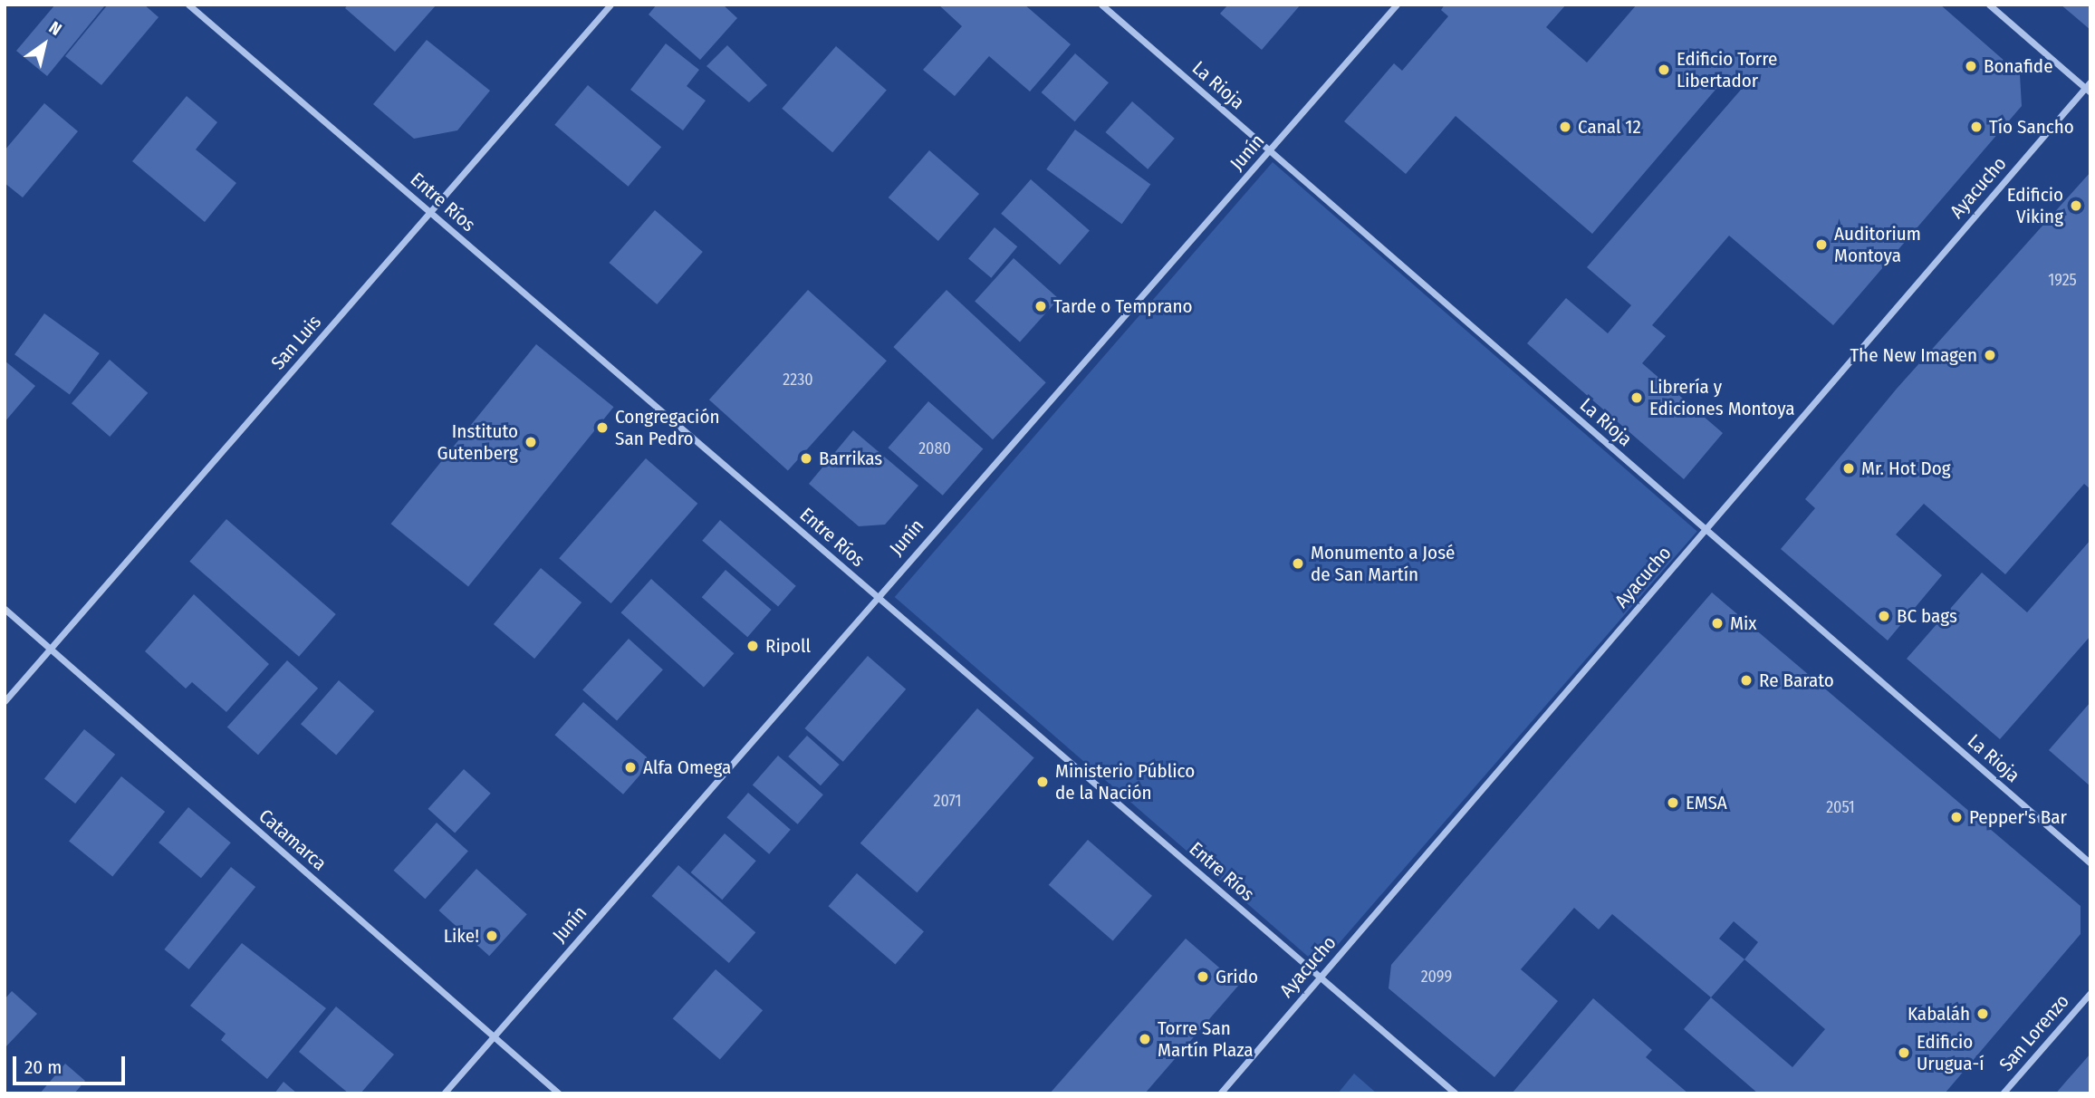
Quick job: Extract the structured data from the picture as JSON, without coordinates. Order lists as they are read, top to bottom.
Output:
{
  "streets": {
    "street": [
      "La Rioja",
      "Junín",
      "Ayacucho",
      "Entre Ríos",
      "San Luis",
      "Catamarca",
      "San Lorenzo"
    ]
  },
  "crossings": [
    ["La Rioja", "Junín"],
    ["La Rioja", "Ayacucho"],
    ["Junín", "Entre Ríos"],
    ["Junín", "Catamarca"],
    ["Ayacucho", "Entre Ríos"],
    ["Entre Ríos", "San Luis"],
    ["San Luis", "Catamarca"]
  ],
  "places": [
    "Bonafide",
    "Edificio Torre Libertador",
    "Canal 12",
    "Tío Sancho",
    "Edificio Viking",
    "Auditorium Montoya",
    "Tarde o Temprano",
    "The New Imagen",
    "Librería y Ediciones Montoya",
    "Congregación San Pedro",
    "Instituto Gutenberg",
    "Barrikas",
    "Mr. Hot Dog",
    "Monumento a José de San Martín",
    "BC bags",
    "Mix",
    "Ripoll",
    "Re Barato",
    "Alfa Omega",
    "Ministerio Público de la Nación",
    "EMSA",
    "Pepper's Bar",
    "Like!",
    "Grido",
    "Kabaláh",
    "Torre San Martín Plaza",
    "Edificio Urugua-í"
  ],
  "house_numbers": [
    "1925",
    "2230",
    "2080",
    "2071",
    "2051",
    "2099"
  ],
  "scale_bar": "20 m",
  "north": "top right"
}
